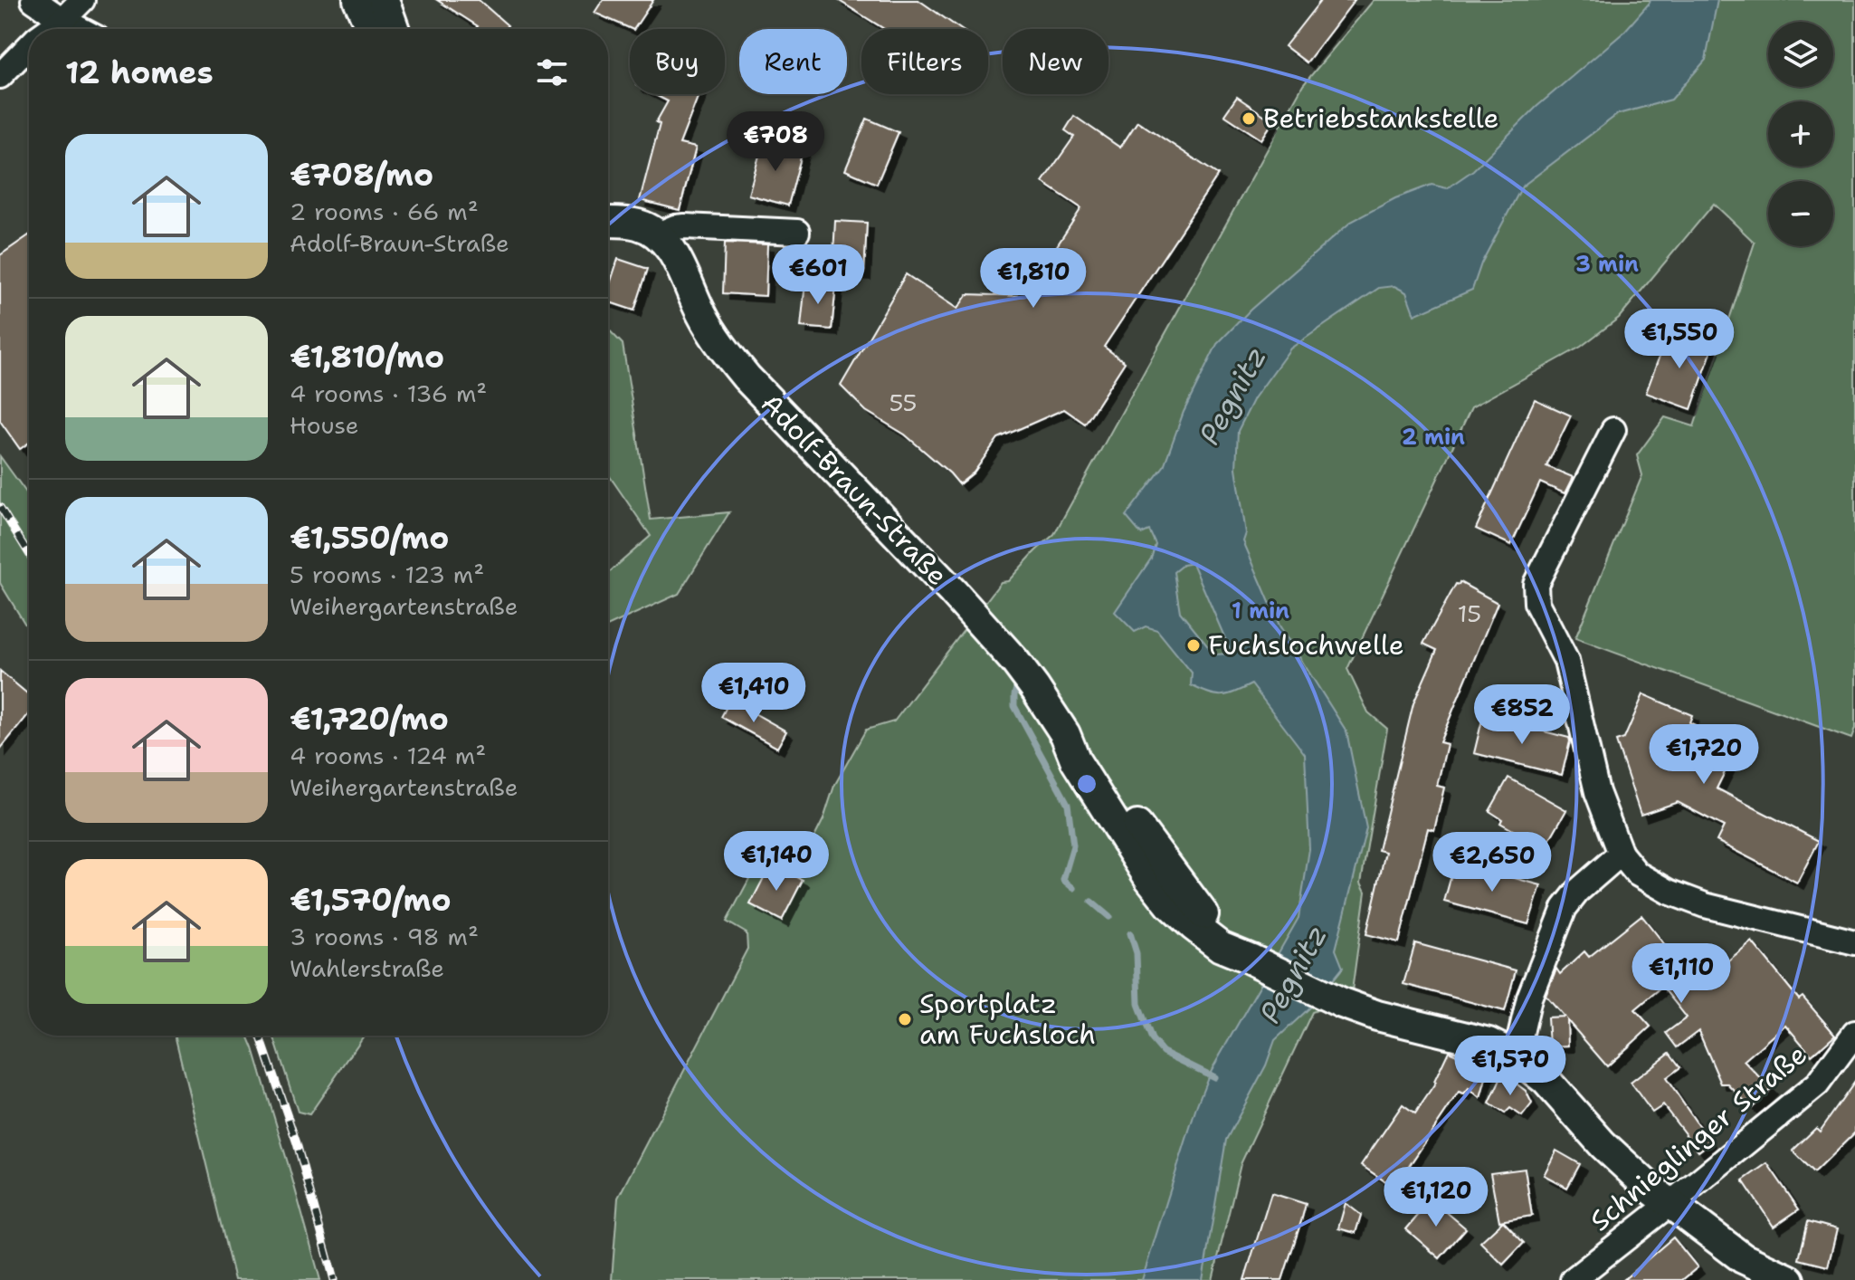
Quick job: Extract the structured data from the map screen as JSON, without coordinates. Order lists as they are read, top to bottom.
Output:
{
  "streets": {
    "main road": ["Adolf-Braun-Straße"],
    "street": ["Schnieglinger Straße"]
  },
  "crossings": [
    ["Adolf-Braun-Straße", "Schnieglinger Straße"]
  ],
  "water": ["Pegnitz"],
  "places": ["Betriebstankstelle", "Fuchslochwelle", "Sportplatz am Fuchsloch"],
  "house_numbers": ["55", "15"],
  "page": {
    "map_buttons": ["+", "−"],
    "chip": [
      "Buy",
      "Rent",
      "Filters",
      "New"
    ],
    "heading": "12 homes",
    "price": [
      "€708",
      "€601",
      "€1,810",
      "€1,550",
      "€1,410",
      "€852",
      "€1,720",
      "€1,140",
      "€2,650",
      "€1,110",
      "€1,570",
      "€1,120"
    ],
    "list": [
      {
        "name": "€708/mo",
        "note": "2 rooms · 66 m² · Adolf-Braun-Straße"
      },
      {
        "name": "€1,810/mo",
        "note": "4 rooms · 136 m² · House"
      },
      {
        "name": "€1,550/mo",
        "note": "5 rooms · 123 m² · Weihergartenstraße"
      },
      {
        "name": "€1,720/mo",
        "note": "4 rooms · 124 m² · Weihergartenstraße"
      },
      {
        "name": "€1,570/mo",
        "note": "3 rooms · 98 m² · Wahlerstraße"
      }
    ]
  },
  "rings": ["3 min", "2 min", "1 min"]
}
